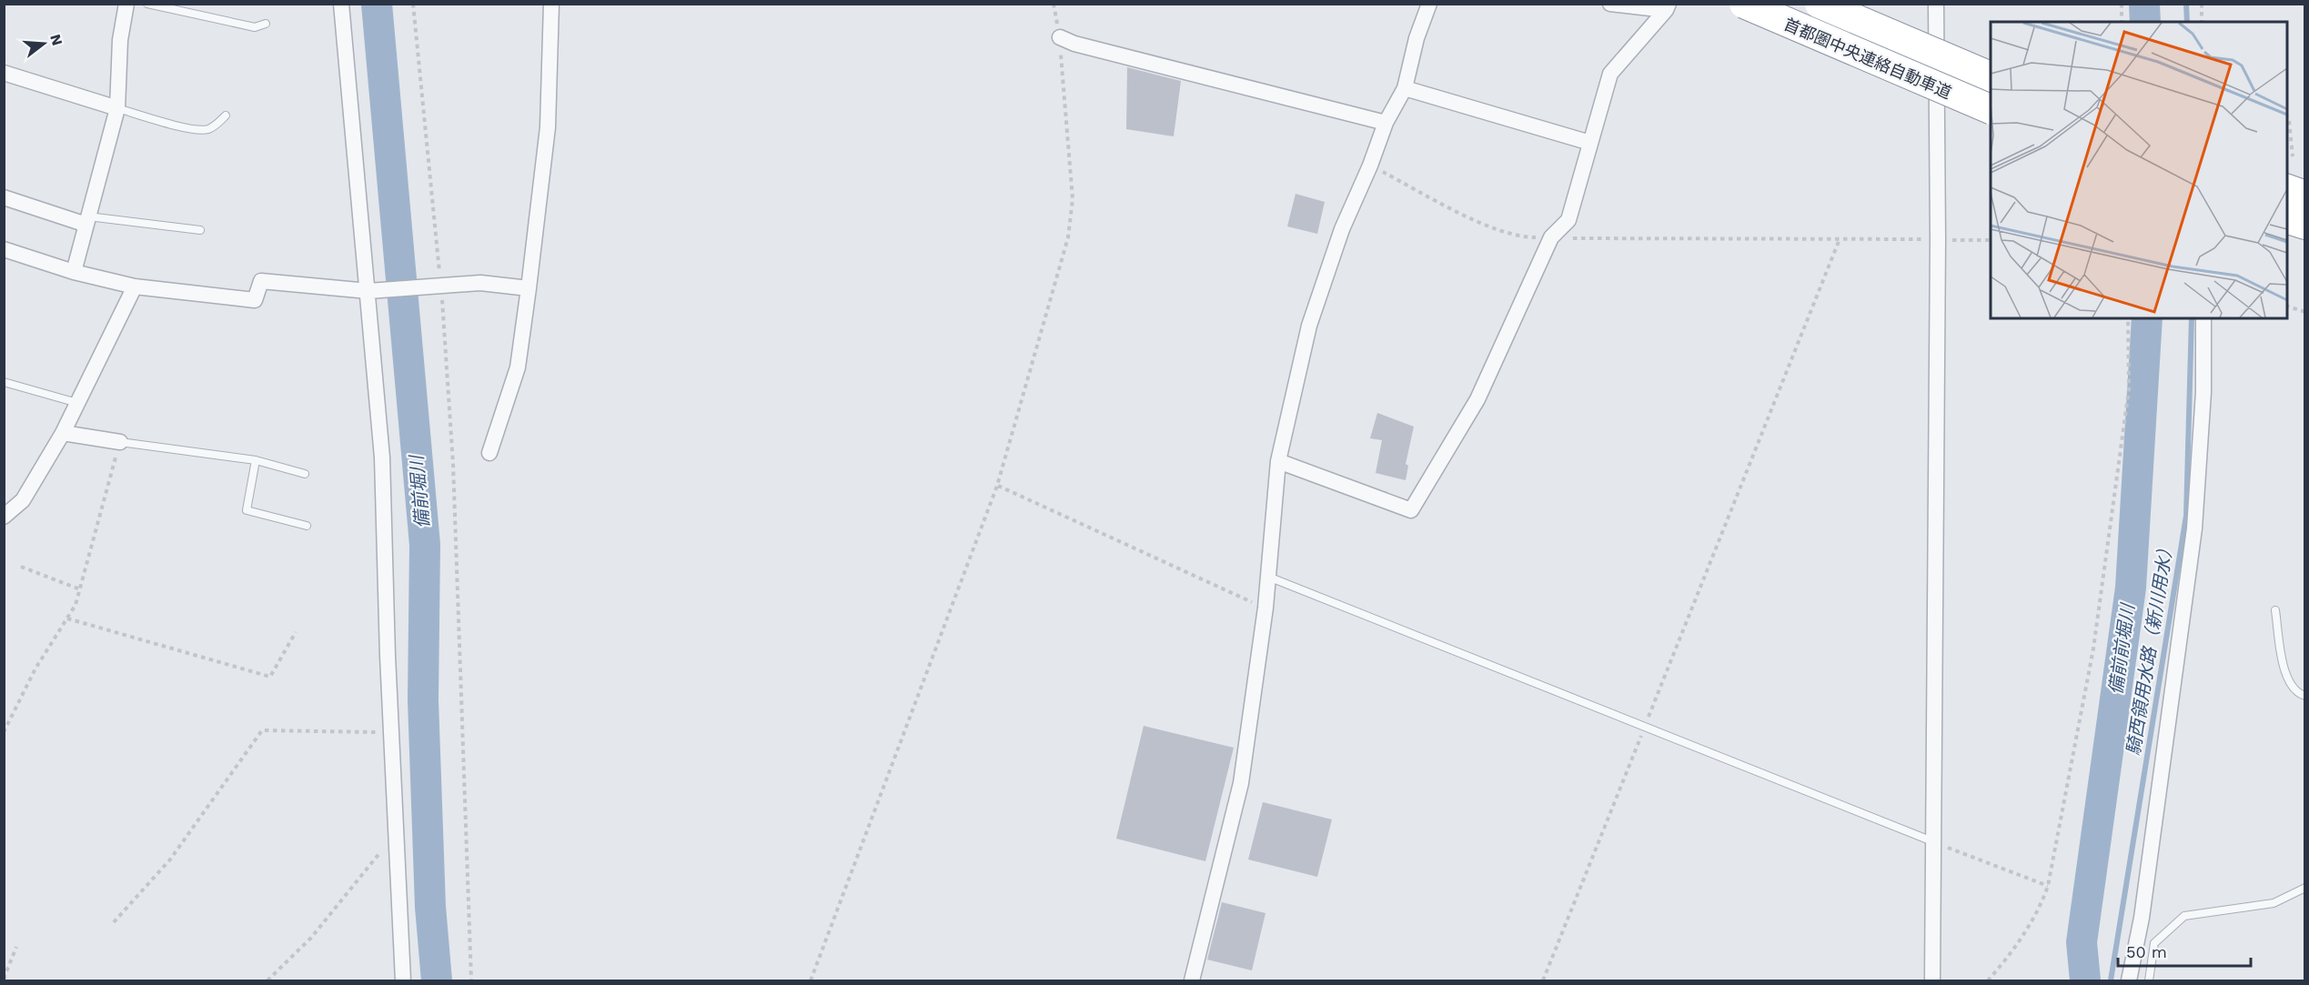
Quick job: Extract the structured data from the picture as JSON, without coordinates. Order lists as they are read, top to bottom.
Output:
{
  "streets": {
    "highway": ["首都圏中央連絡自動車道"]
  },
  "water": ["備前堀川", "騎西領用水路（新川用水）", "備前前堀川"],
  "scale_bar": "50 m",
  "north": "right"
}
